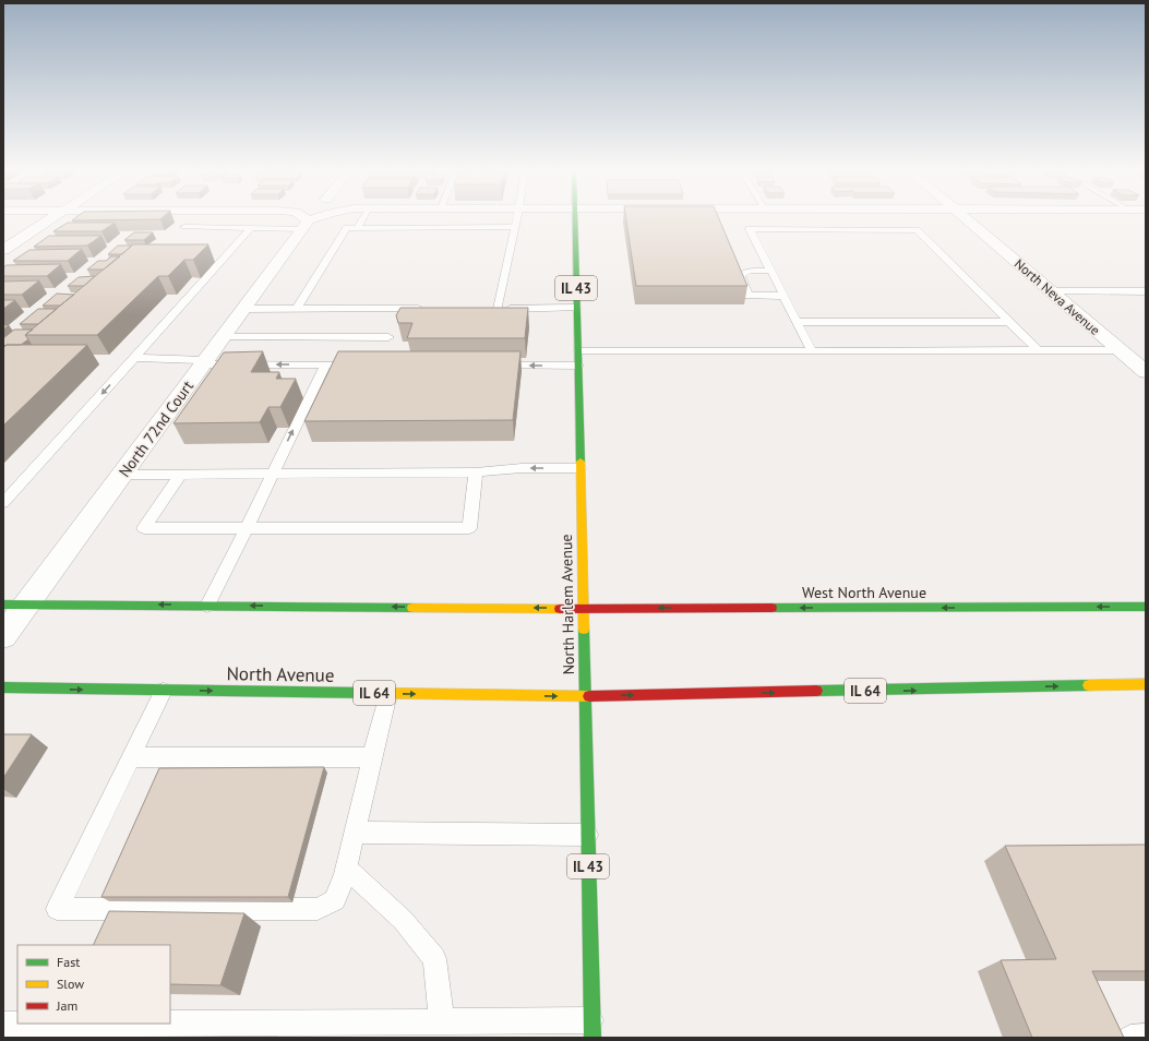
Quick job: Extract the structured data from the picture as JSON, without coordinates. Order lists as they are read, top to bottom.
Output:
{
  "streets": {
    "main road": [
      "IL 43",
      "West North Avenue",
      "North Harlem Avenue",
      "North Avenue",
      "IL 64"
    ],
    "street": ["North Neva Avenue", "North 72nd Court"]
  },
  "crossings": [
    ["West North Avenue", "North Harlem Avenue"],
    ["North Harlem Avenue", "North Avenue"],
    ["North Harlem Avenue", "IL 64"],
    ["North Avenue", "IL 64"]
  ],
  "legend": ["Fast", "Slow", "Jam"]
}
